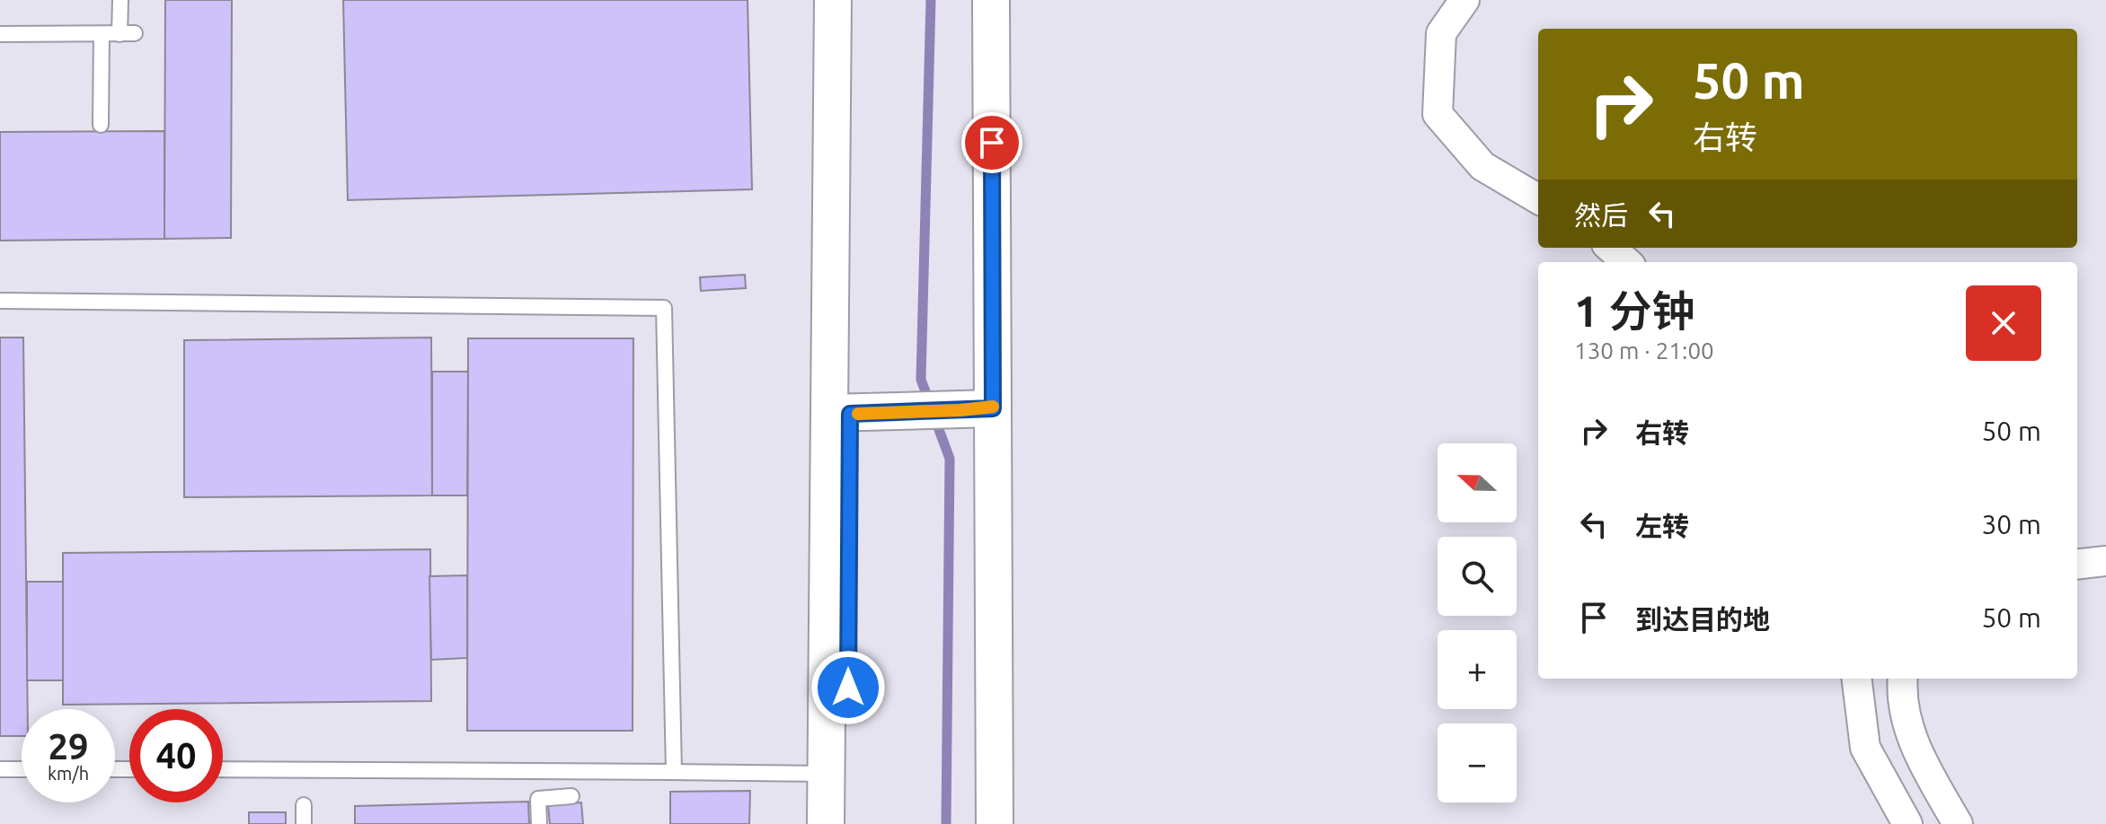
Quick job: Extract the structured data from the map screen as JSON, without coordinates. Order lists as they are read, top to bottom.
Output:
{
  "north": "left",
  "page": {
    "turn": ["50 m", "右转"],
    "then": "然后",
    "heading": ["1 分钟", "130 m · 21:00"],
    "list": [
      {
        "name": "右转",
        "value": "50 m"
      },
      {
        "name": "左转",
        "value": "30 m"
      },
      {
        "name": "到达目的地",
        "value": "50 m"
      }
    ],
    "map_buttons": ["+", "−"],
    "speed": "29 km/h",
    "limit": "40"
  }
}
